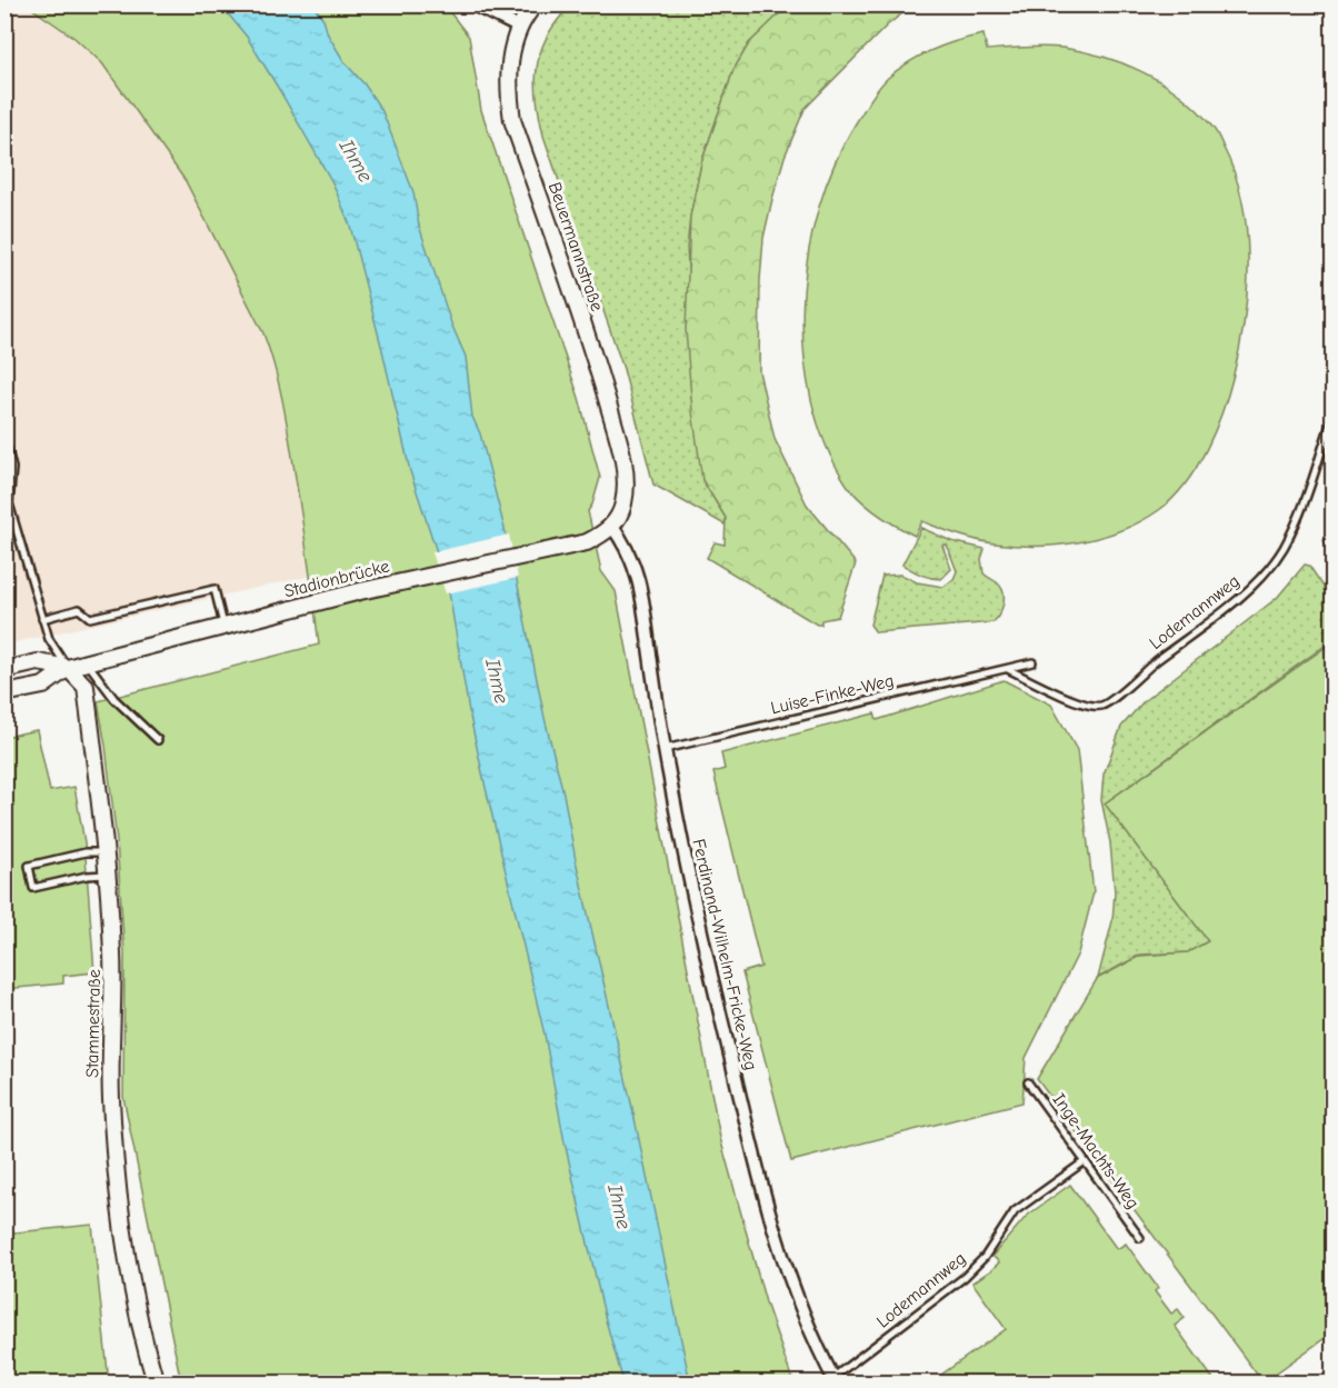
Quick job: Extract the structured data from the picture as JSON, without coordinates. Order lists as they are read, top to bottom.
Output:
{
  "streets": {
    "street": [
      "Beuermannstraße",
      "Stadionbrücke",
      "Ferdinand-Wilhelm-Fricke-Weg",
      "Stammestraße"
    ],
    "lane": ["Lodemannweg", "Luise-Finke-Weg", "Inge-Machts-Weg"]
  },
  "crossings": [
    ["Beuermannstraße", "Stadionbrücke"],
    ["Beuermannstraße", "Ferdinand-Wilhelm-Fricke-Weg"],
    ["Stadionbrücke", "Ferdinand-Wilhelm-Fricke-Weg"],
    ["Stadionbrücke", "Stammestraße"],
    ["Lodemannweg", "Luise-Finke-Weg"],
    ["Lodemannweg", "Ferdinand-Wilhelm-Fricke-Weg"],
    ["Lodemannweg", "Inge-Machts-Weg"],
    ["Luise-Finke-Weg", "Ferdinand-Wilhelm-Fricke-Weg"]
  ],
  "water": ["Ihme"]
}
